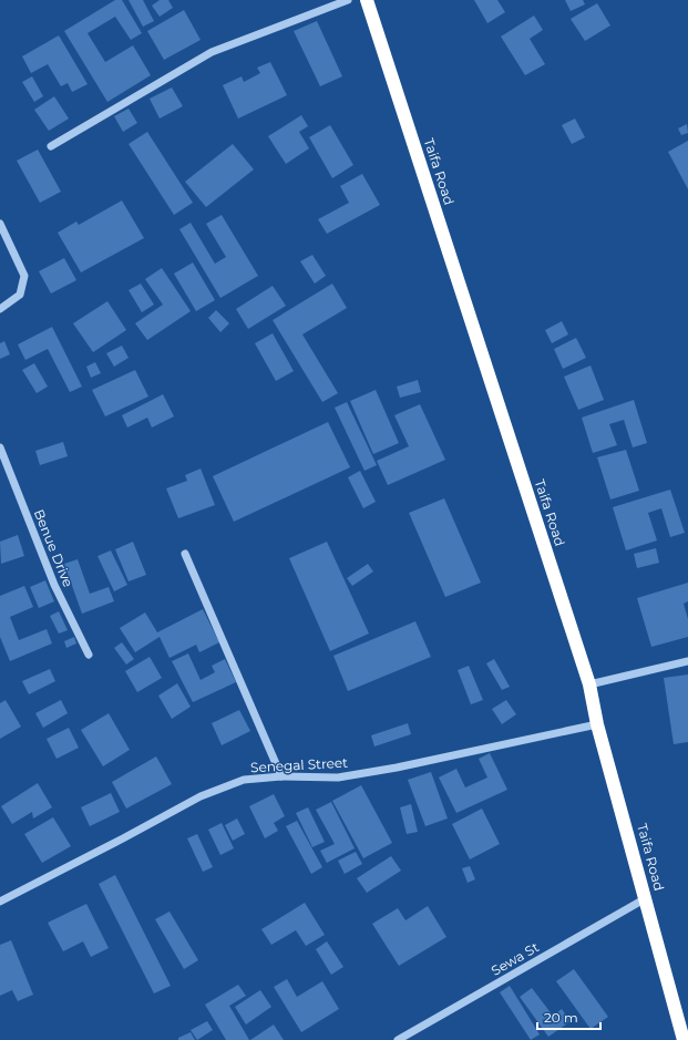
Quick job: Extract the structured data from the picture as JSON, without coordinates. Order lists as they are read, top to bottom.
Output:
{
  "streets": {
    "highway": ["Taifa Road"],
    "street": ["Benue Drive", "Senegal Street", "Sewa St"]
  },
  "crossings": [
    ["Taifa Road", "Senegal Street"],
    ["Taifa Road", "Sewa St"]
  ],
  "scale_bar": "20 m"
}
